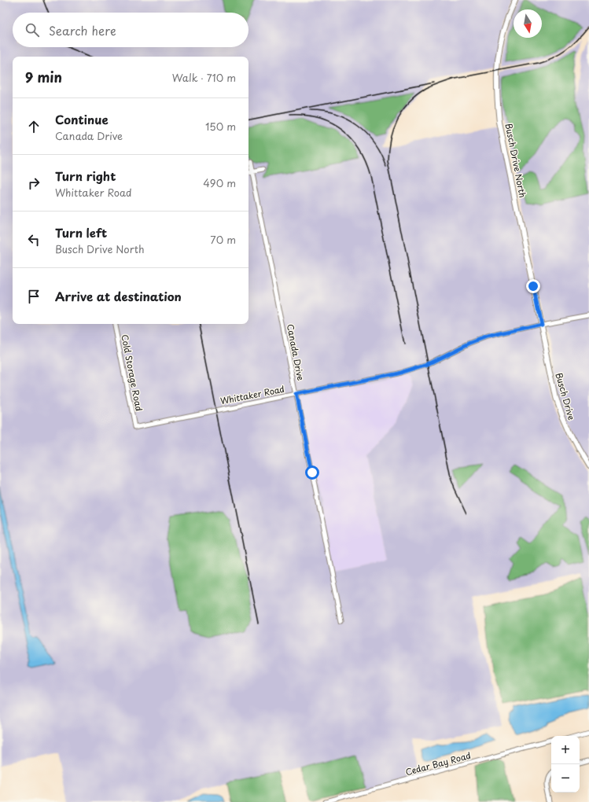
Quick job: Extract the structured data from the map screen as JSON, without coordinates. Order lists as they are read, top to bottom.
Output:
{
  "streets": {
    "street": [
      "Busch Drive North",
      "Canada Drive",
      "Cold Storage Road",
      "Whittaker Road",
      "Busch Drive",
      "Cedar Bay Road"
    ]
  },
  "crossings": [
    ["Busch Drive North", "Whittaker Road"],
    ["Busch Drive North", "Busch Drive"],
    ["Canada Drive", "Whittaker Road"],
    ["Cold Storage Road", "Whittaker Road"],
    ["Whittaker Road", "Busch Drive"]
  ],
  "north": "bottom",
  "page": {
    "search": "Search here",
    "heading": ["9 min", "Walk · 710 m"],
    "list": [
      ["Continue", "Canada Drive", "150 m"],
      ["Turn right", "Whittaker Road", "490 m"],
      ["Turn left", "Busch Drive North", "70 m"],
      "Arrive at destination"
    ],
    "map_buttons": ["+", "−"]
  }
}
